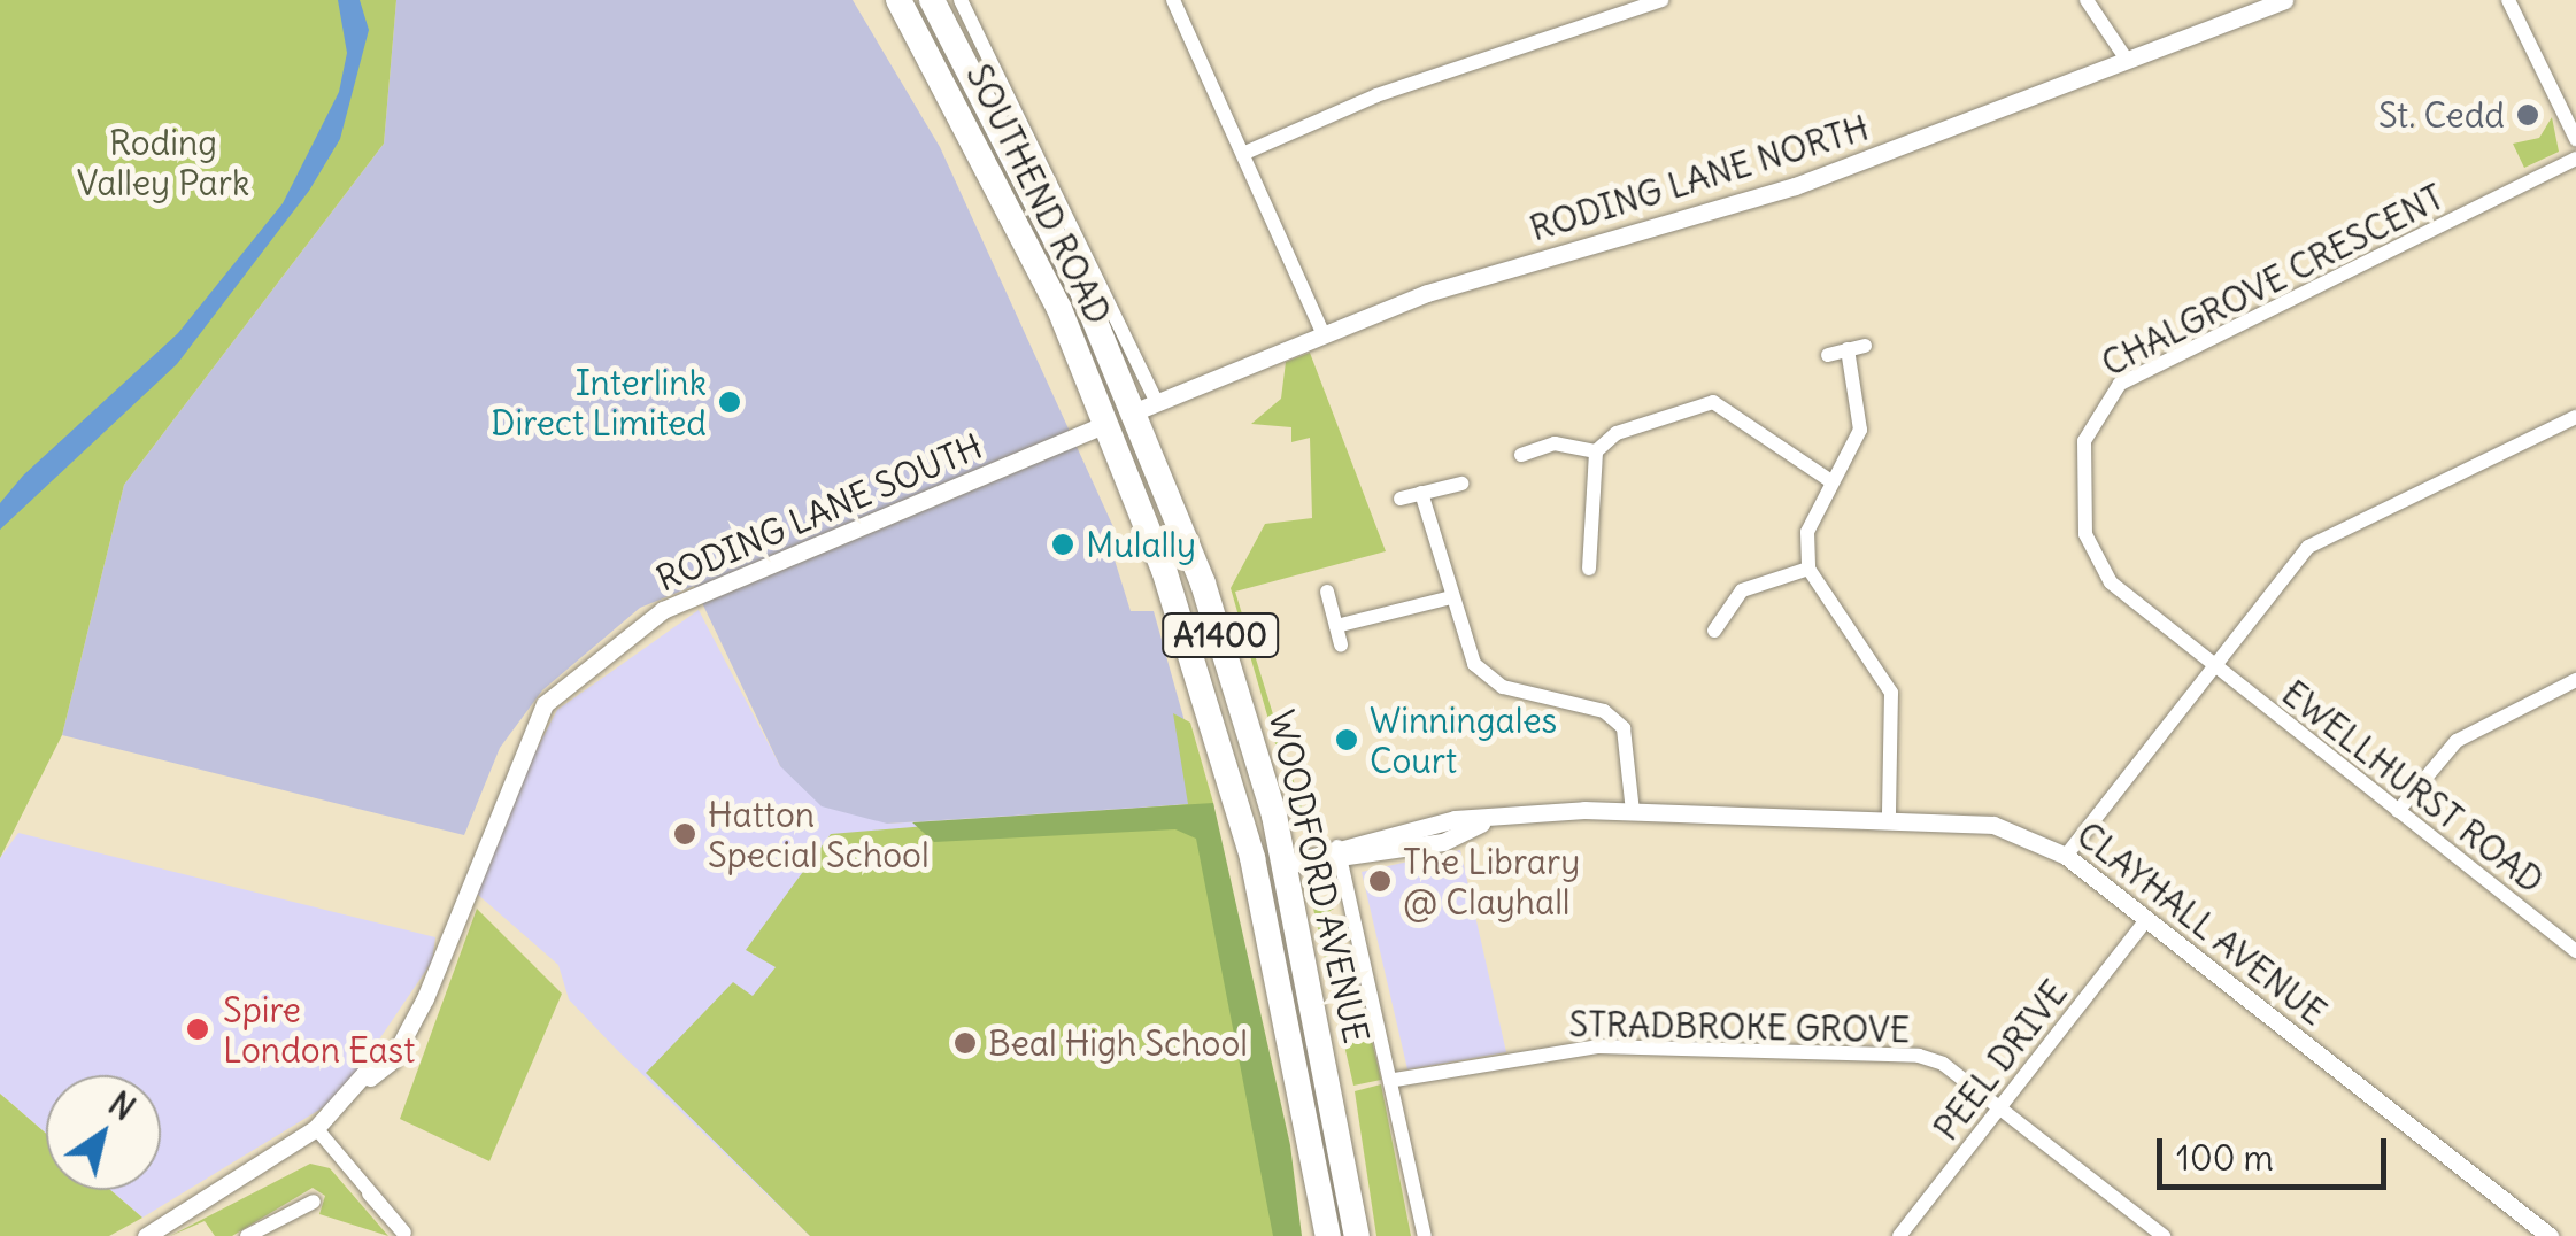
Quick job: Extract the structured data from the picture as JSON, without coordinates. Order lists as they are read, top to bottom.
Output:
{
  "streets": {
    "highway": ["SOUTHEND ROAD", "A1400", "WOODFORD AVENUE"],
    "street": [
      "RODING LANE NORTH",
      "CHALGROVE CRESCENT",
      "RODING LANE SOUTH",
      "EWELLHURST ROAD",
      "CLAYHALL AVENUE",
      "STRADBROKE GROVE",
      "PEEL DRIVE"
    ]
  },
  "crossings": [
    ["RODING LANE NORTH", "SOUTHEND ROAD"],
    ["RODING LANE NORTH", "WOODFORD AVENUE"],
    ["SOUTHEND ROAD", "RODING LANE SOUTH"],
    ["SOUTHEND ROAD", "WOODFORD AVENUE"],
    ["CHALGROVE CRESCENT", "EWELLHURST ROAD"],
    ["RODING LANE SOUTH", "WOODFORD AVENUE"],
    ["WOODFORD AVENUE", "CLAYHALL AVENUE"],
    ["CLAYHALL AVENUE", "PEEL DRIVE"],
    ["STRADBROKE GROVE", "PEEL DRIVE"]
  ],
  "parks": ["Roding Valley Park"],
  "places": [
    "St. Cedd",
    "Interlink Direct Limited",
    "Mulally",
    "Winningales Court",
    "Hatton Special School",
    "The Library @ Clayhall",
    "Spire London East",
    "Beal High School"
  ],
  "scale_bar": "100 m",
  "north": "top right"
}
